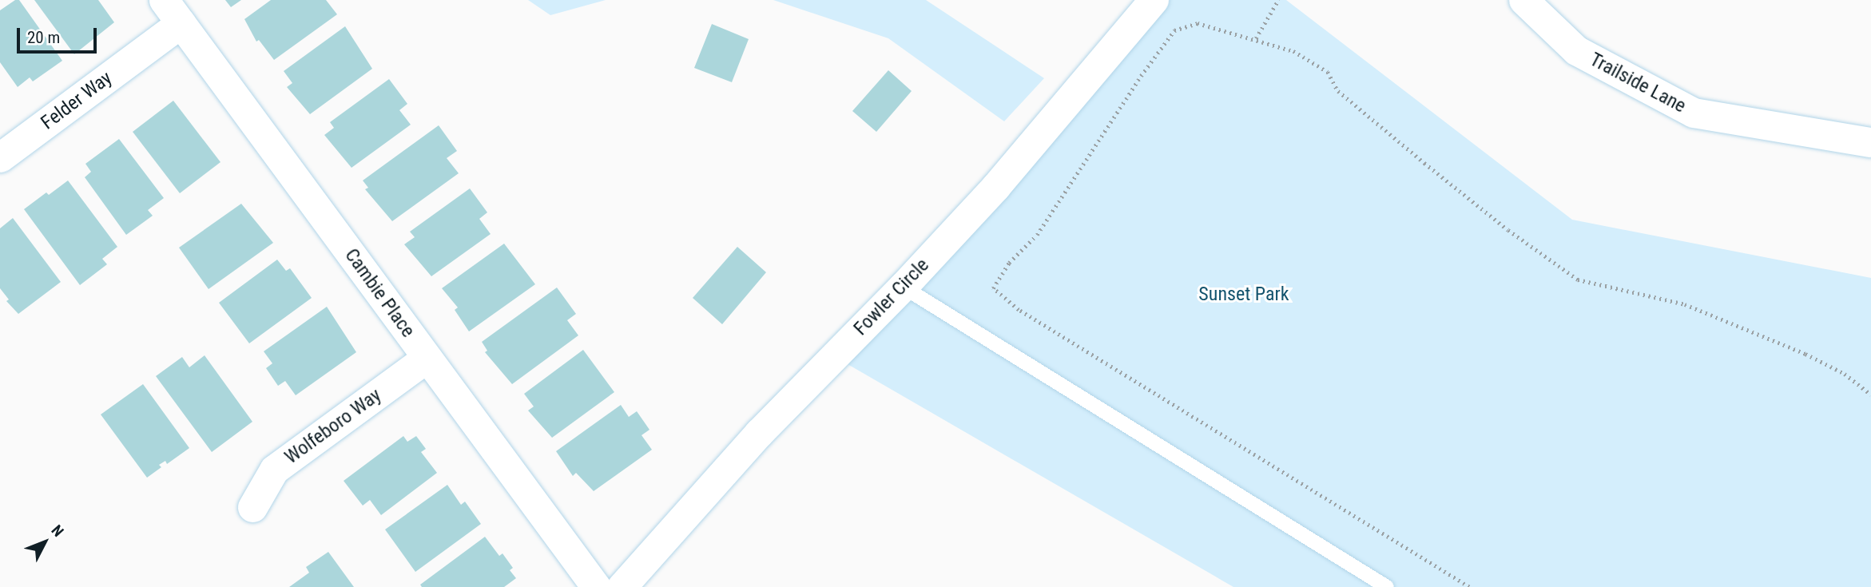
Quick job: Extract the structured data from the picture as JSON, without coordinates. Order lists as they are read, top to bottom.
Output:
{
  "streets": {
    "street": [
      "Trailside Lane",
      "Felder Way",
      "Cambie Place",
      "Fowler Circle",
      "Wolfeboro Way"
    ]
  },
  "crossings": [
    ["Felder Way", "Cambie Place"],
    ["Cambie Place", "Wolfeboro Way"]
  ],
  "parks": ["Sunset Park"],
  "scale_bar": "20 m",
  "north": "top right"
}
